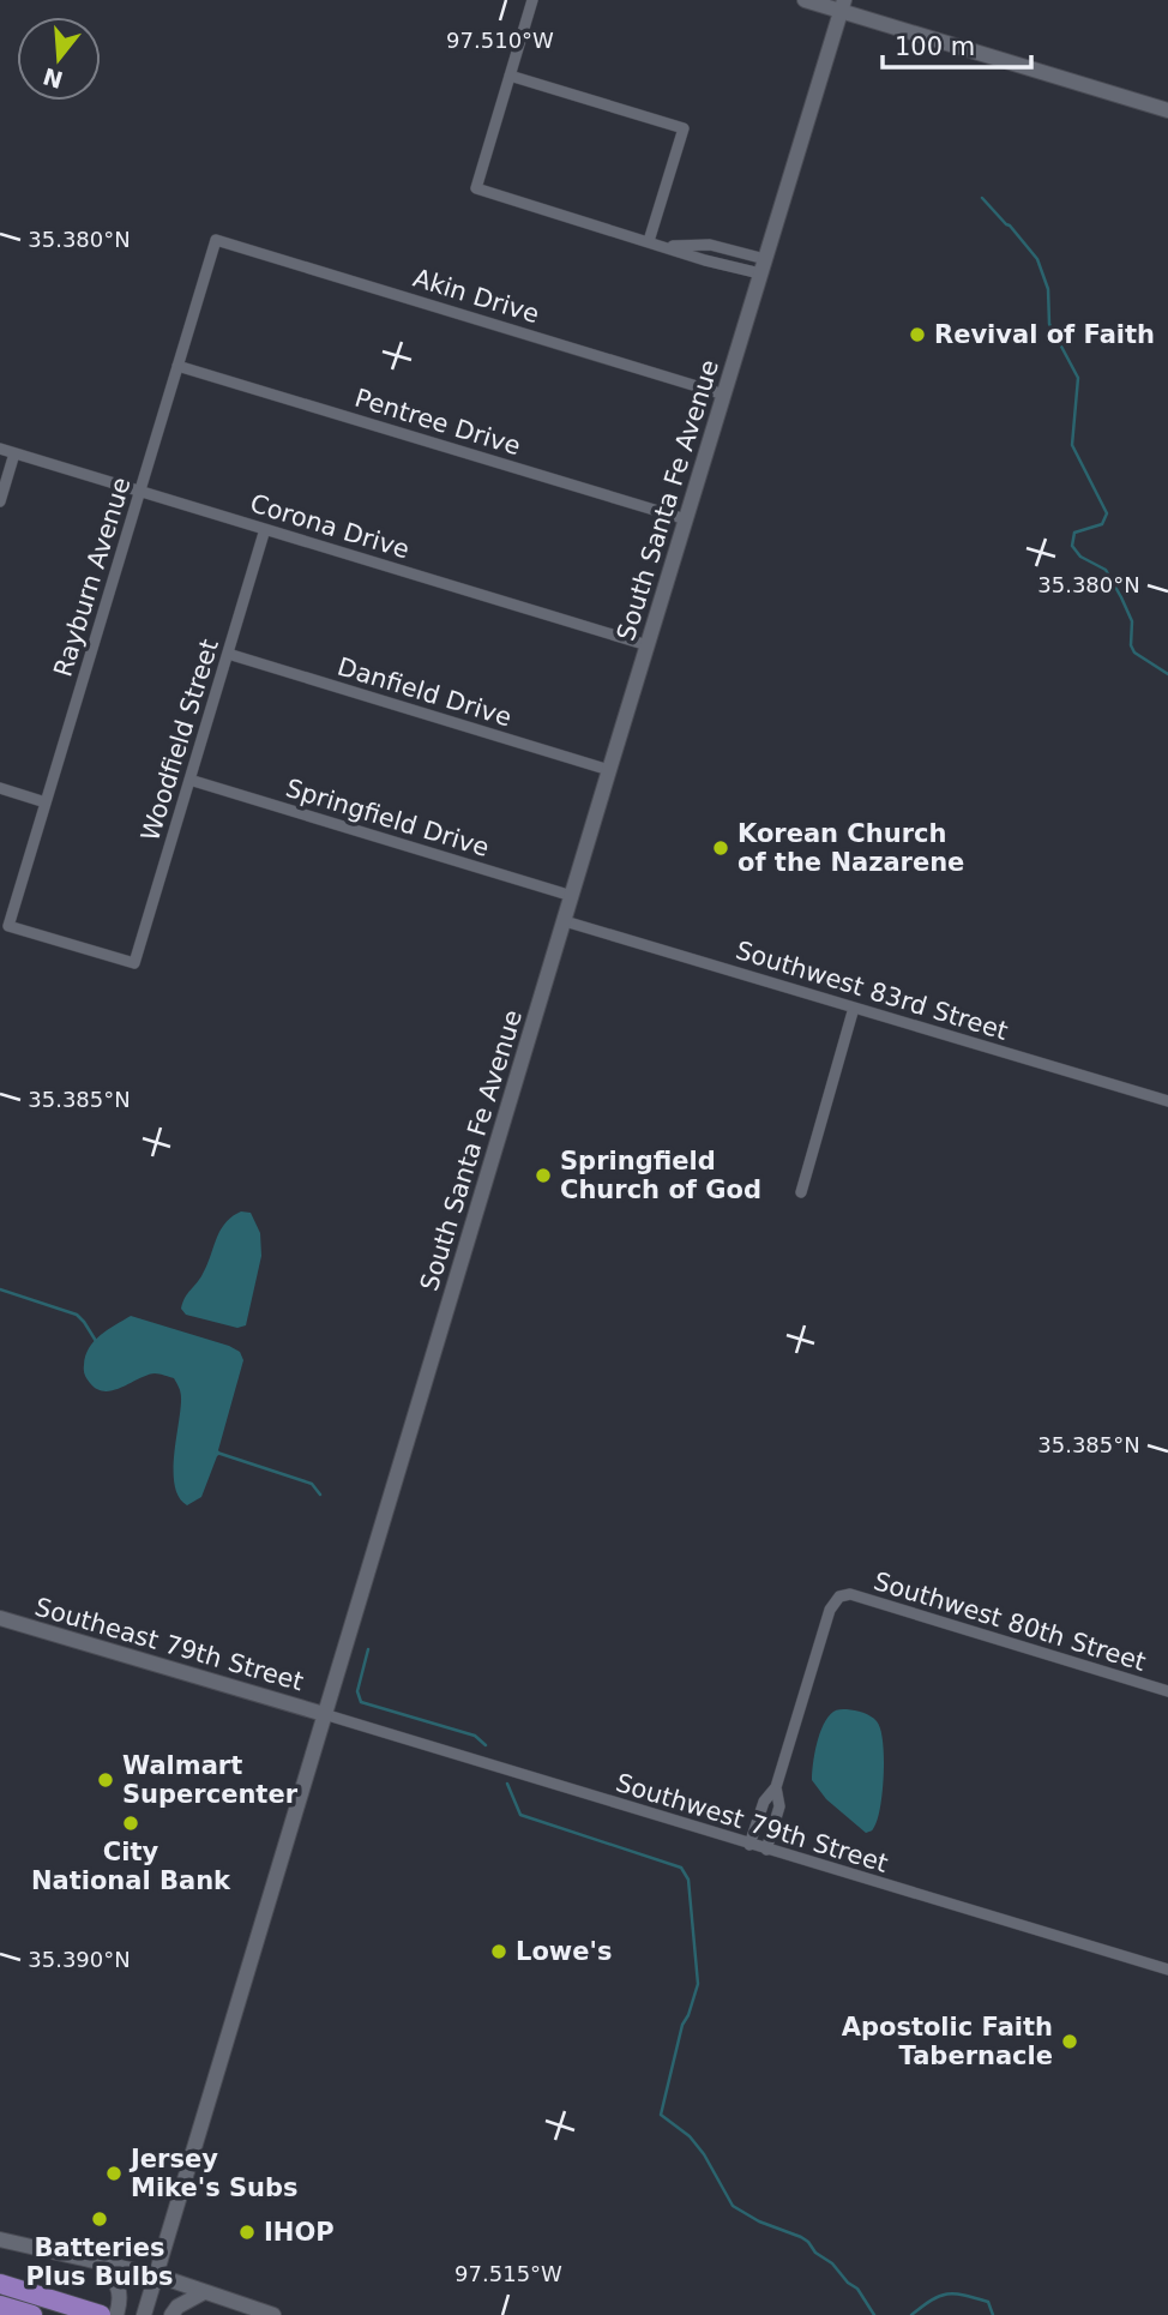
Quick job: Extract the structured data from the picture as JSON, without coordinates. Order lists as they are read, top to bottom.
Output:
{
  "streets": {
    "main road": ["South Santa Fe Avenue", "Southeast 79th Street"],
    "street": [
      "Akin Drive",
      "Pentree Drive",
      "Corona Drive",
      "Rayburn Avenue",
      "Danfield Drive",
      "Woodfield Street",
      "Springfield Drive",
      "Southwest 83rd Street",
      "Southwest 80th Street",
      "Southwest 79th Street"
    ]
  },
  "crossings": [
    ["Akin Drive", "South Santa Fe Avenue"],
    ["Akin Drive", "Rayburn Avenue"],
    ["Pentree Drive", "South Santa Fe Avenue"],
    ["Pentree Drive", "Rayburn Avenue"],
    ["South Santa Fe Avenue", "Corona Drive"],
    ["South Santa Fe Avenue", "Danfield Drive"],
    ["South Santa Fe Avenue", "Springfield Drive"],
    ["South Santa Fe Avenue", "Southwest 83rd Street"],
    ["South Santa Fe Avenue", "Southeast 79th Street"],
    ["South Santa Fe Avenue", "Southwest 79th Street"],
    ["Corona Drive", "Rayburn Avenue"],
    ["Corona Drive", "Woodfield Street"],
    ["Rayburn Avenue", "Woodfield Street"],
    ["Danfield Drive", "Woodfield Street"],
    ["Woodfield Street", "Springfield Drive"],
    ["Southeast 79th Street", "Southwest 79th Street"]
  ],
  "places": [
    "Revival of Faith",
    "Korean Church of the Nazarene",
    "Springfield Church of God",
    "Walmart Supercenter",
    "City National Bank",
    "Lowe's",
    "Apostolic Faith Tabernacle",
    "Jersey Mike's Subs",
    "Batteries Plus Bulbs",
    "IHOP"
  ],
  "scale_bar": "100 m",
  "north": "bottom",
  "coordinates": [
    "97.510°W",
    "35.380°N",
    "35.385°N",
    "35.390°N",
    "97.515°W"
  ]
}
